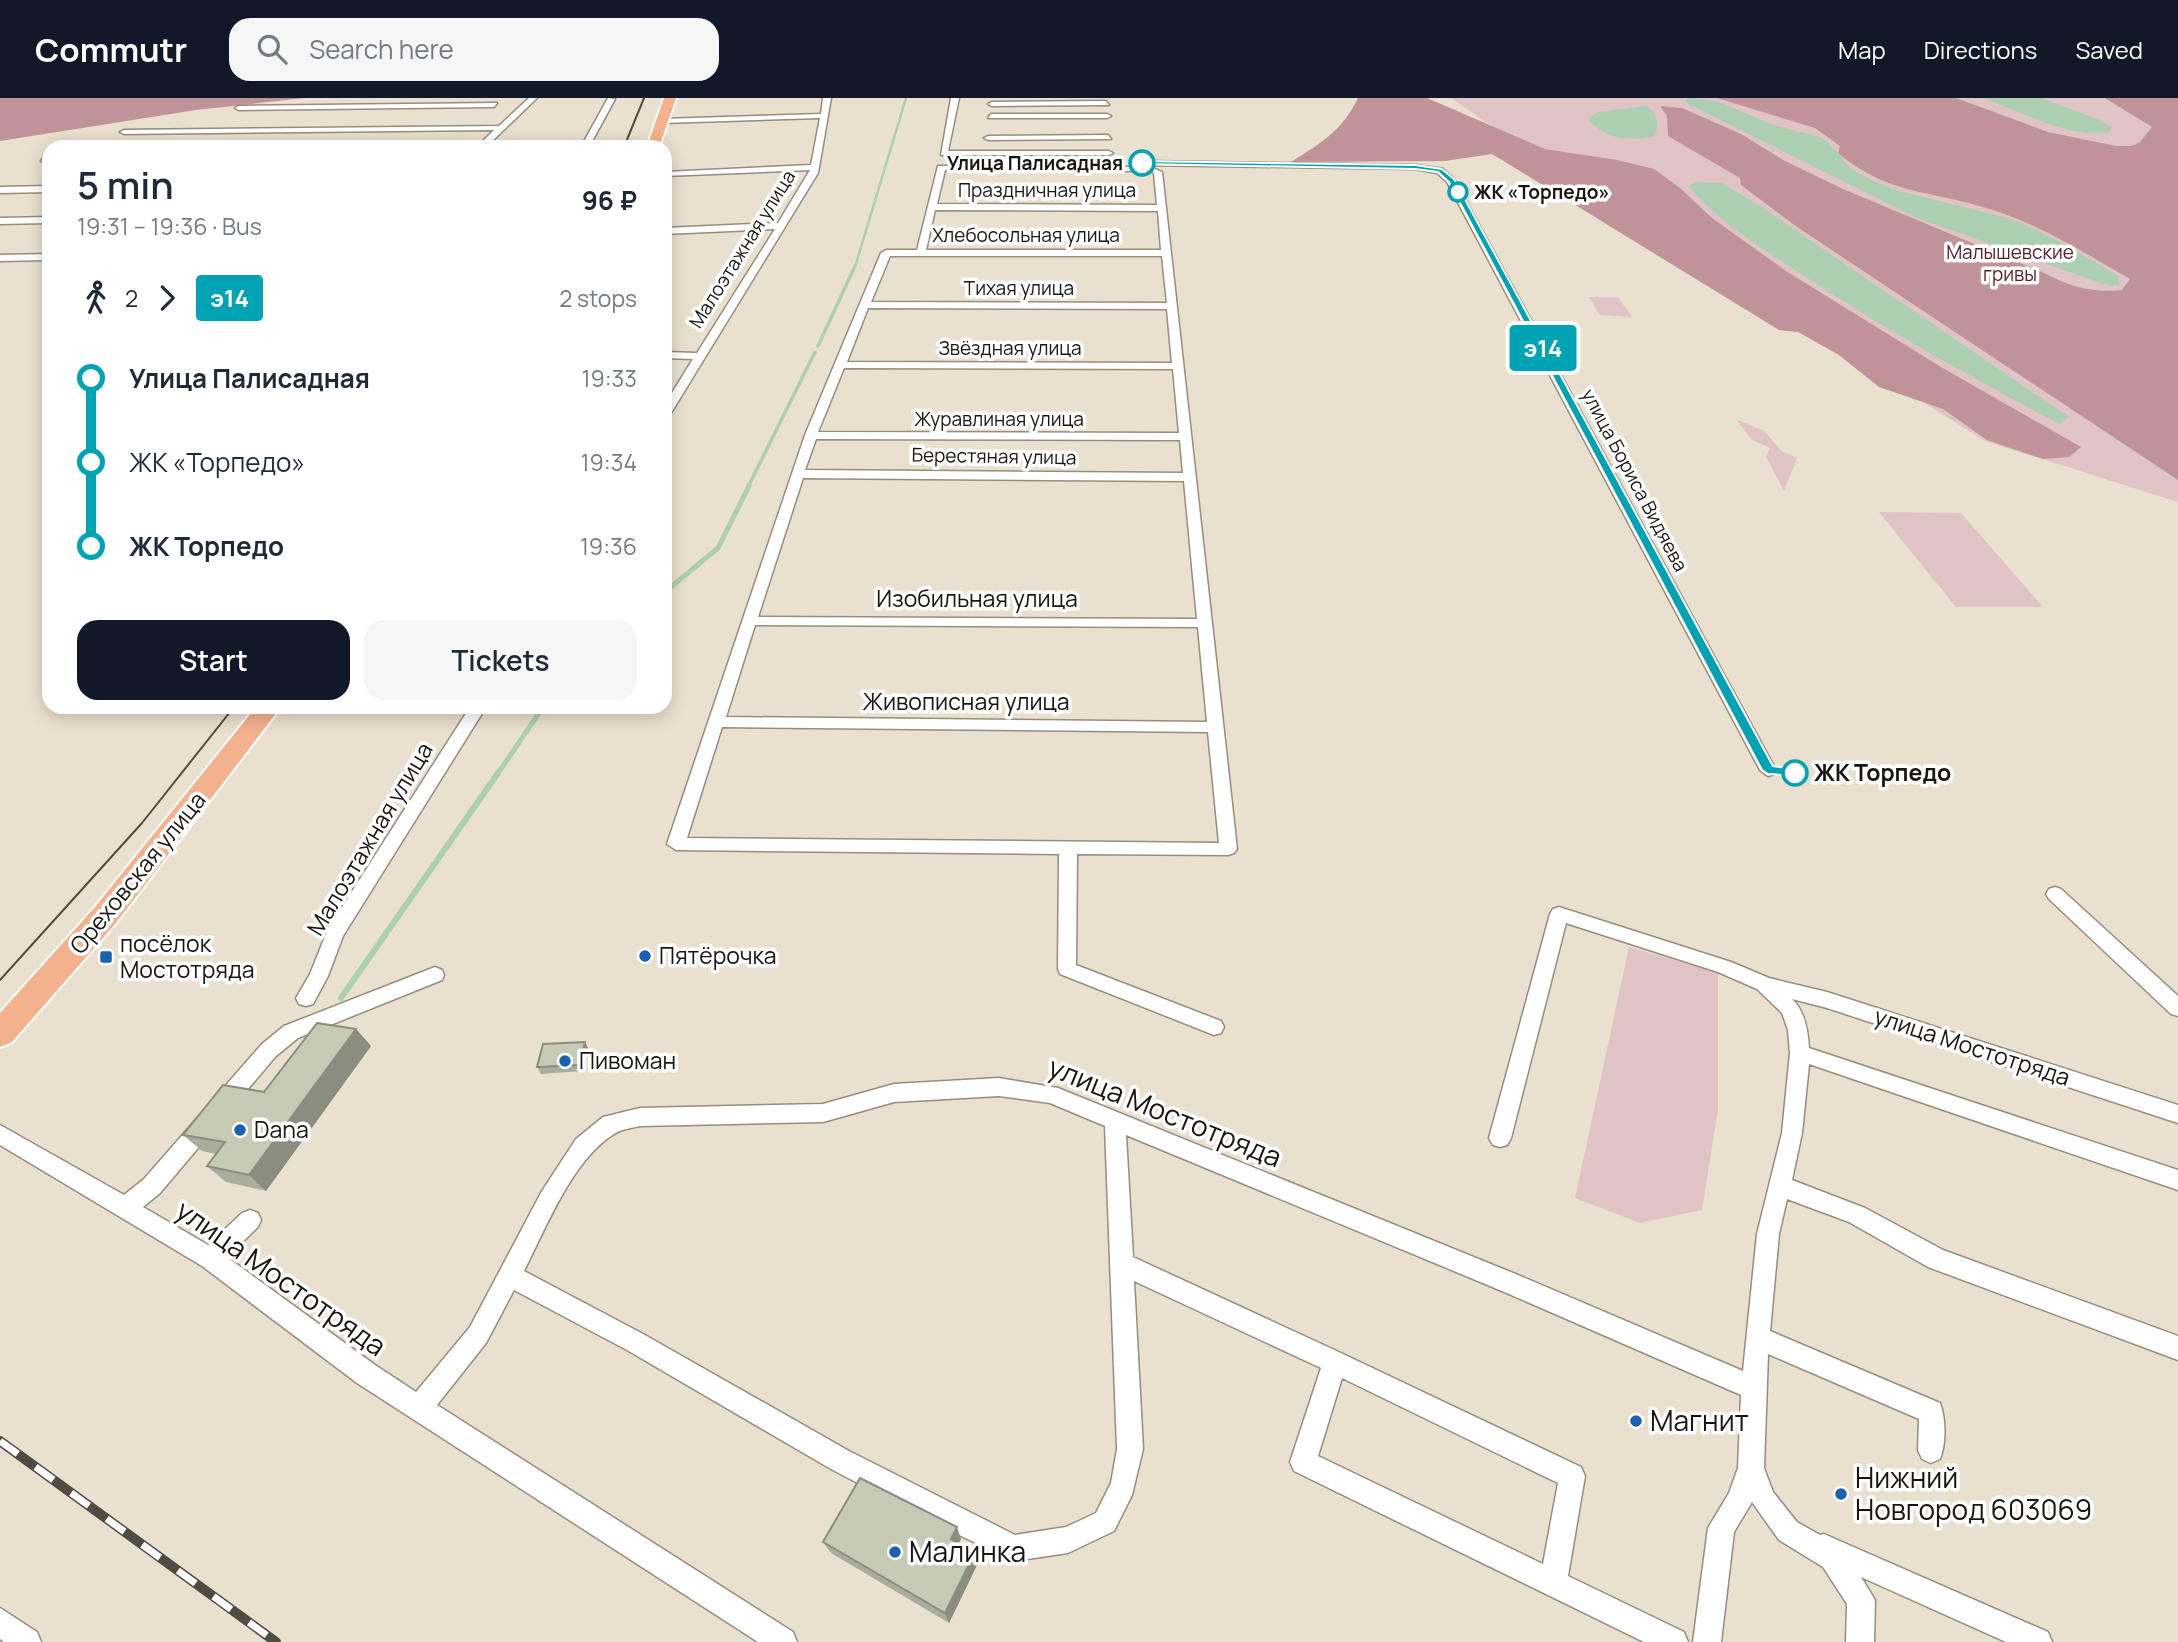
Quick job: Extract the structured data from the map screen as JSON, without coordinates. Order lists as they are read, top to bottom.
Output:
{
  "streets": {
    "main road": ["Ореховская улица"],
    "street": [
      "Праздничная улица",
      "Хлебосольная улица",
      "Малоэтажная улица",
      "Тихая улица",
      "Звёздная улица",
      "Журавлиная улица",
      "Берестяная улица",
      "улица Бориса Видяева",
      "Изобильная улица",
      "Живописная улица",
      "улица Мостотряда"
    ]
  },
  "crossings": [
    ["Хлебосольная улица", "Тихая улица"]
  ],
  "parks": ["Малышевские гривы"],
  "places": {
    "other": [
      "Улица Палисадная",
      "ЖК «Торпедо»",
      "ЖК Торпедо",
      "Пятёрочка",
      "Пивоман",
      "Dana",
      "Магнит",
      "Нижний Новгород 603069",
      "Малинка"
    ],
    "transit": ["посёлок Мостотряда"]
  },
  "lines": ["bus line э14"],
  "page": {
    "header": "Commutr",
    "search": "Search here",
    "nav": ["Map", "Directions", "Saved"],
    "on_map": "э14",
    "heading": ["5 min", "19:31 – 19:36 · Bus", "96 ₽"],
    "legs": ["2", "э14", "2 stops"],
    "list": [
      {
        "name": "Улица Палисадная",
        "value": "19:33"
      },
      {
        "name": "ЖК «Торпедо»",
        "value": "19:34"
      },
      {
        "name": "ЖК Торпедо",
        "value": "19:36"
      }
    ],
    "buttons": ["Start", "Tickets"]
  }
}
